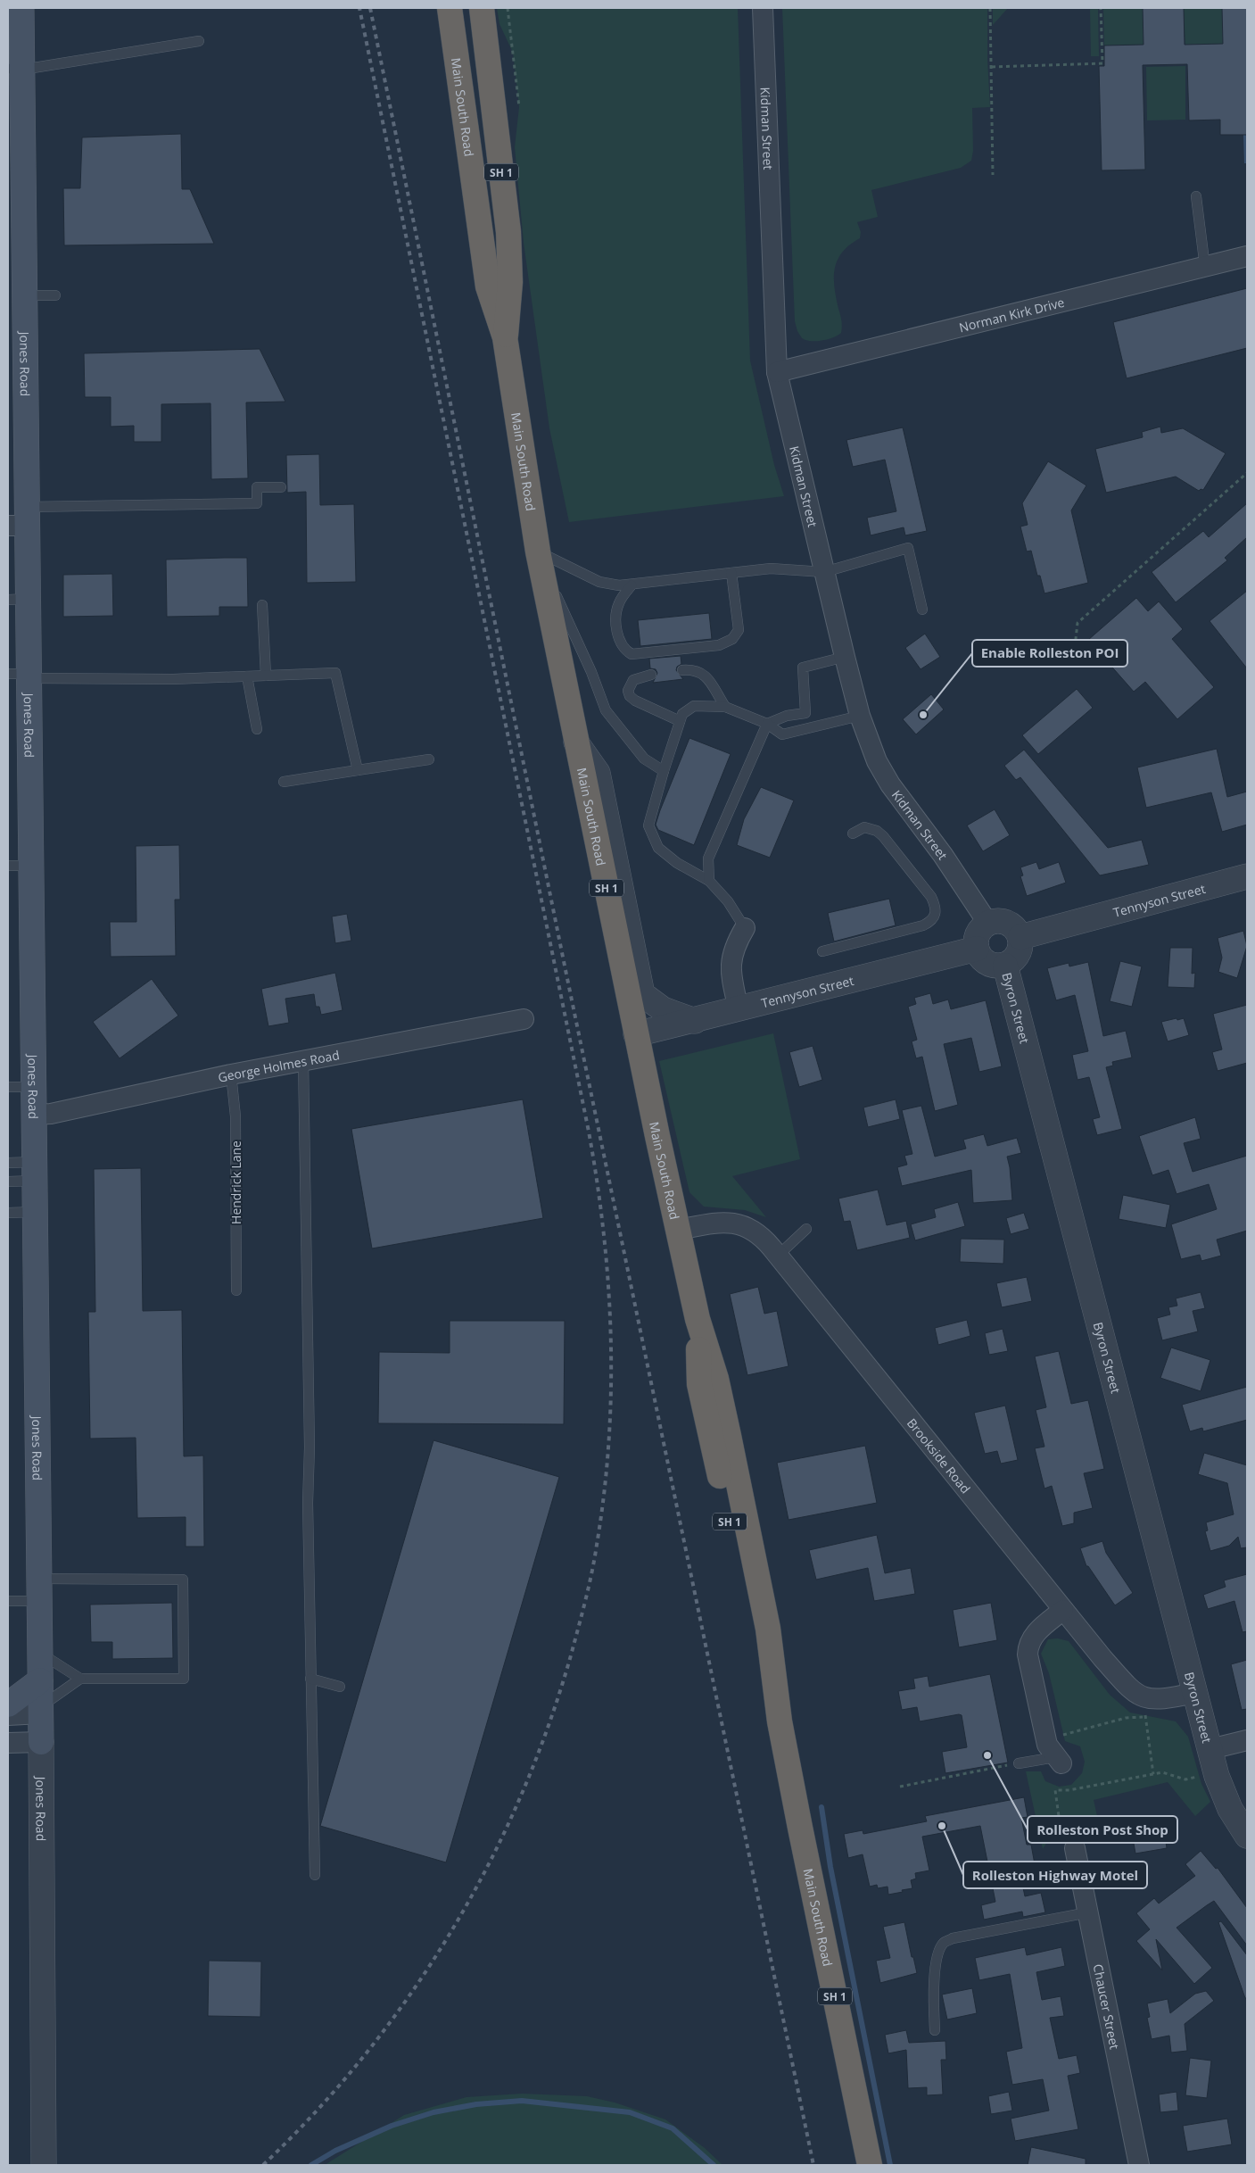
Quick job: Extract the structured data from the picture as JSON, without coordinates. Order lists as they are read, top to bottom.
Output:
{
  "streets": {
    "highway": ["Main South Road", "SH 1"],
    "main road": ["Jones Road"],
    "street": [
      "Kidman Street",
      "Norman Kirk Drive",
      "Tennyson Street",
      "Byron Street",
      "George Holmes Road",
      "Brookside Road",
      "Chaucer Street"
    ],
    "lane": ["Hendrick Lane"]
  },
  "crossings": [
    ["Main South Road", "Tennyson Street"],
    ["Main South Road", "Brookside Road"],
    ["Kidman Street", "Norman Kirk Drive"],
    ["Kidman Street", "Tennyson Street"],
    ["Kidman Street", "Byron Street"],
    ["Jones Road", "George Holmes Road"],
    ["Tennyson Street", "Byron Street"],
    ["George Holmes Road", "Hendrick Lane"]
  ],
  "places": ["Enable Rolleston POI", "Rolleston Post Shop", "Rolleston Highway Motel"]
}
